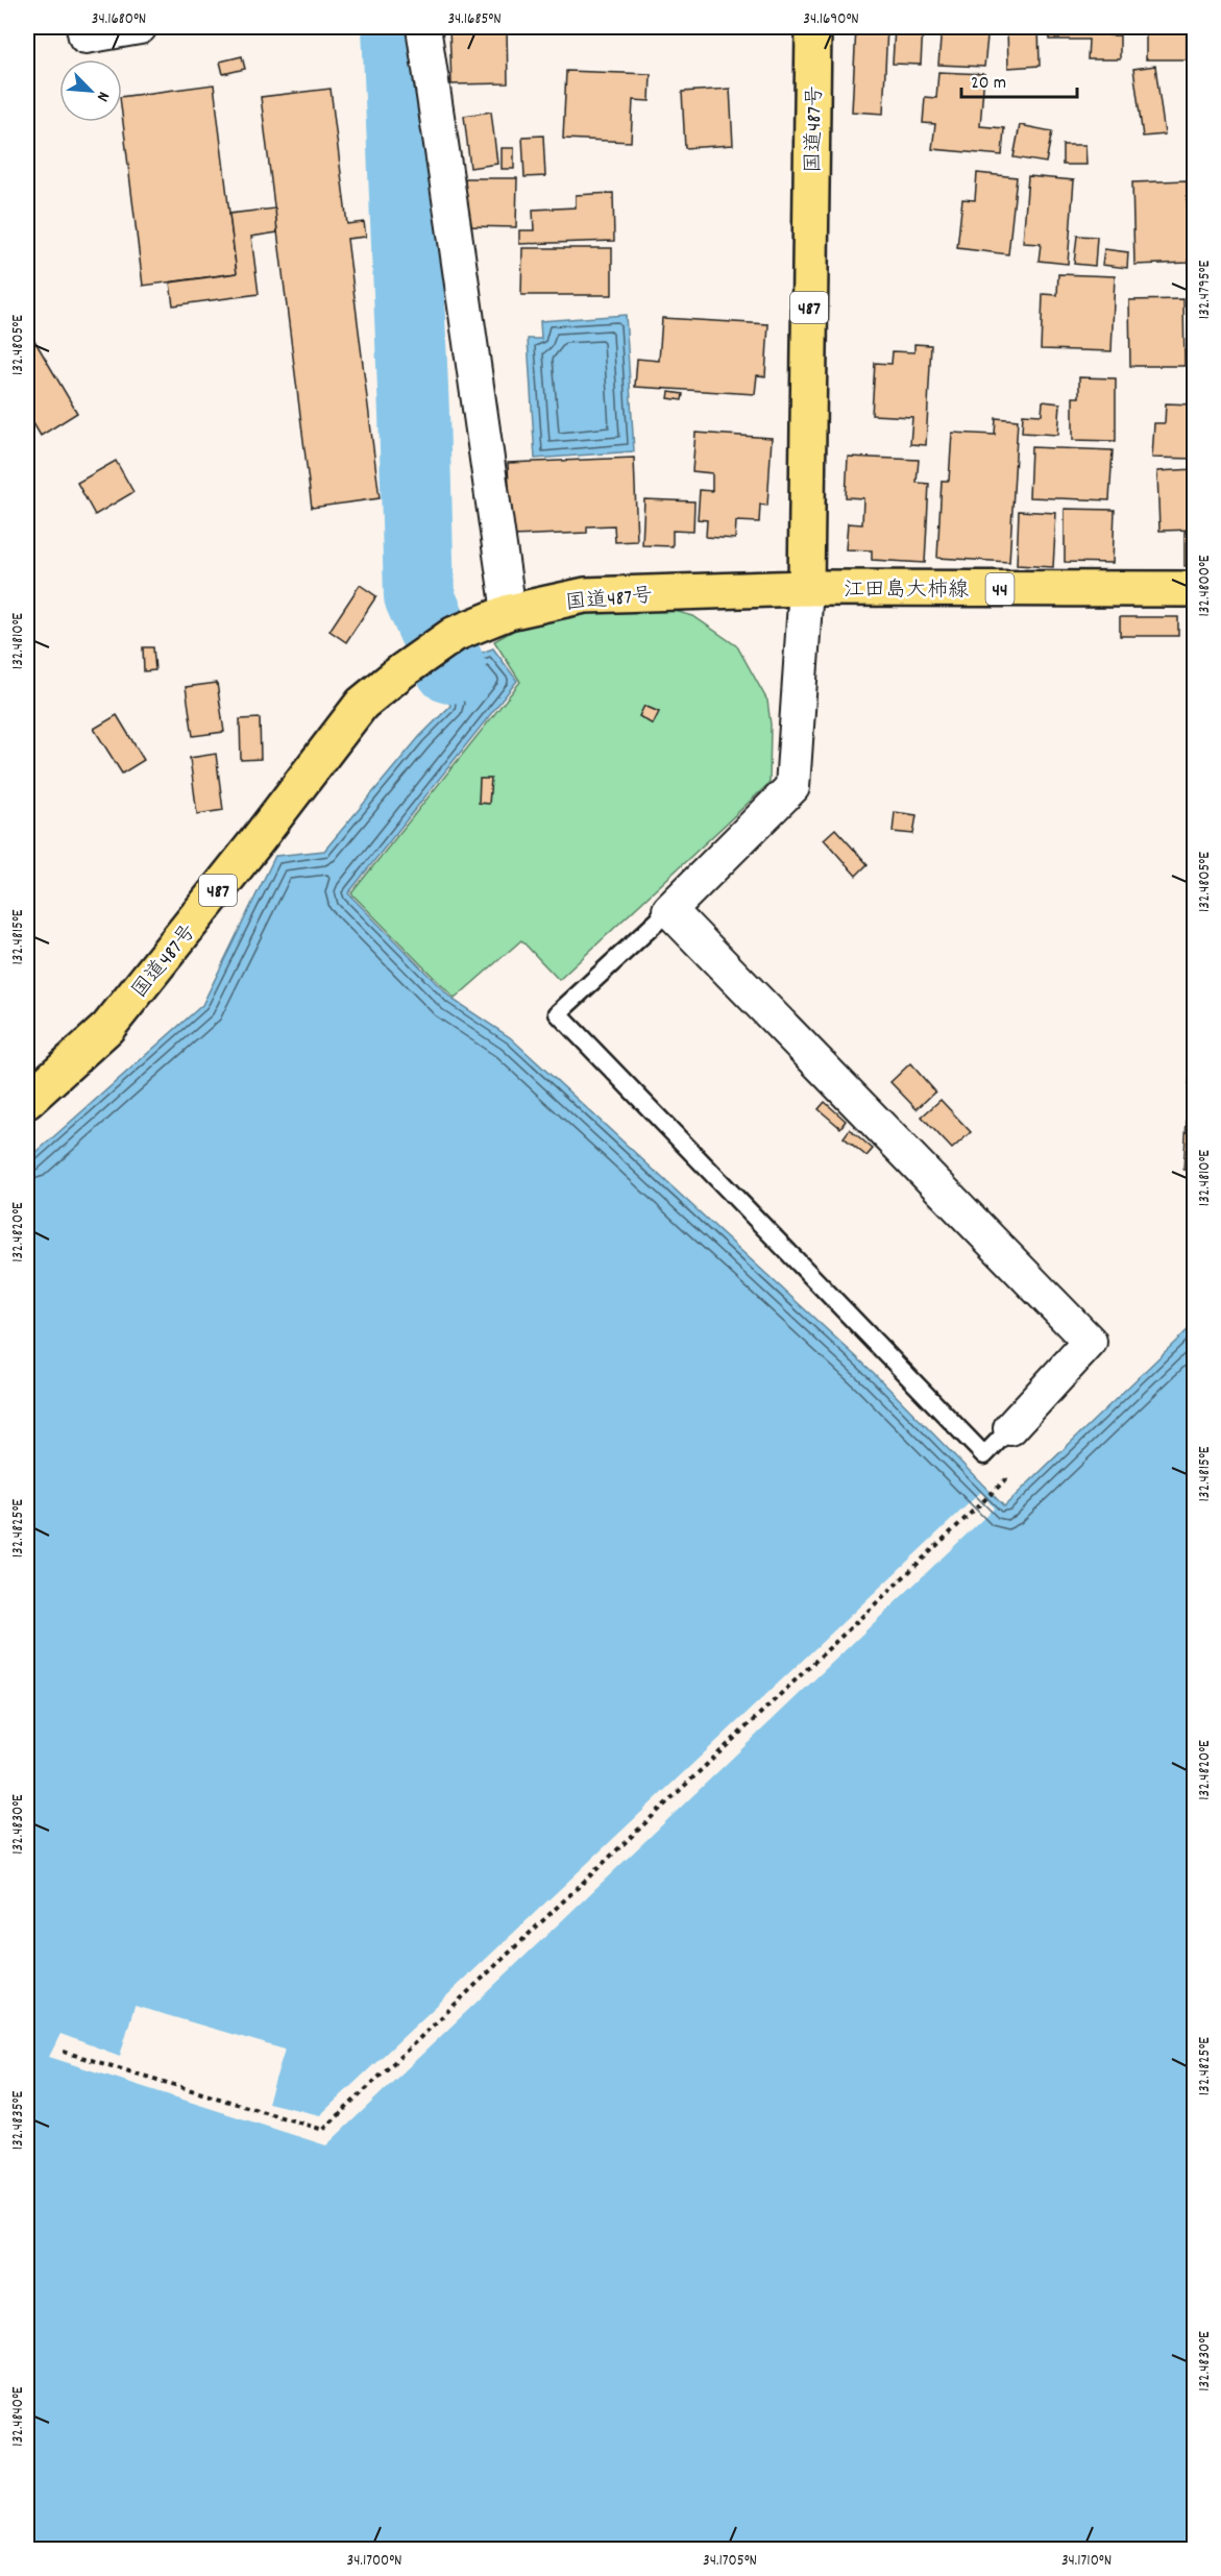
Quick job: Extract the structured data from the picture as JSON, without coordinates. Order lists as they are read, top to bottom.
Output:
{
  "streets": {
    "main road": [
      "国道487号",
      "487",
      "江田島大柿線",
      "44"
    ]
  },
  "crossings": [
    ["国道487号", "江田島大柿線"]
  ],
  "scale_bar": "20 m",
  "north": "bottom right",
  "coordinates": [
    "34.1680°N",
    "34.1685°N",
    "34.1690°N",
    "132.4795°E",
    "132.4805°E",
    "132.4800°E",
    "132.4810°E",
    "132.4815°E",
    "132.4820°E",
    "132.4825°E",
    "132.4830°E",
    "132.4835°E",
    "132.4840°E",
    "34.1700°N",
    "34.1705°N",
    "34.1710°N"
  ]
}
